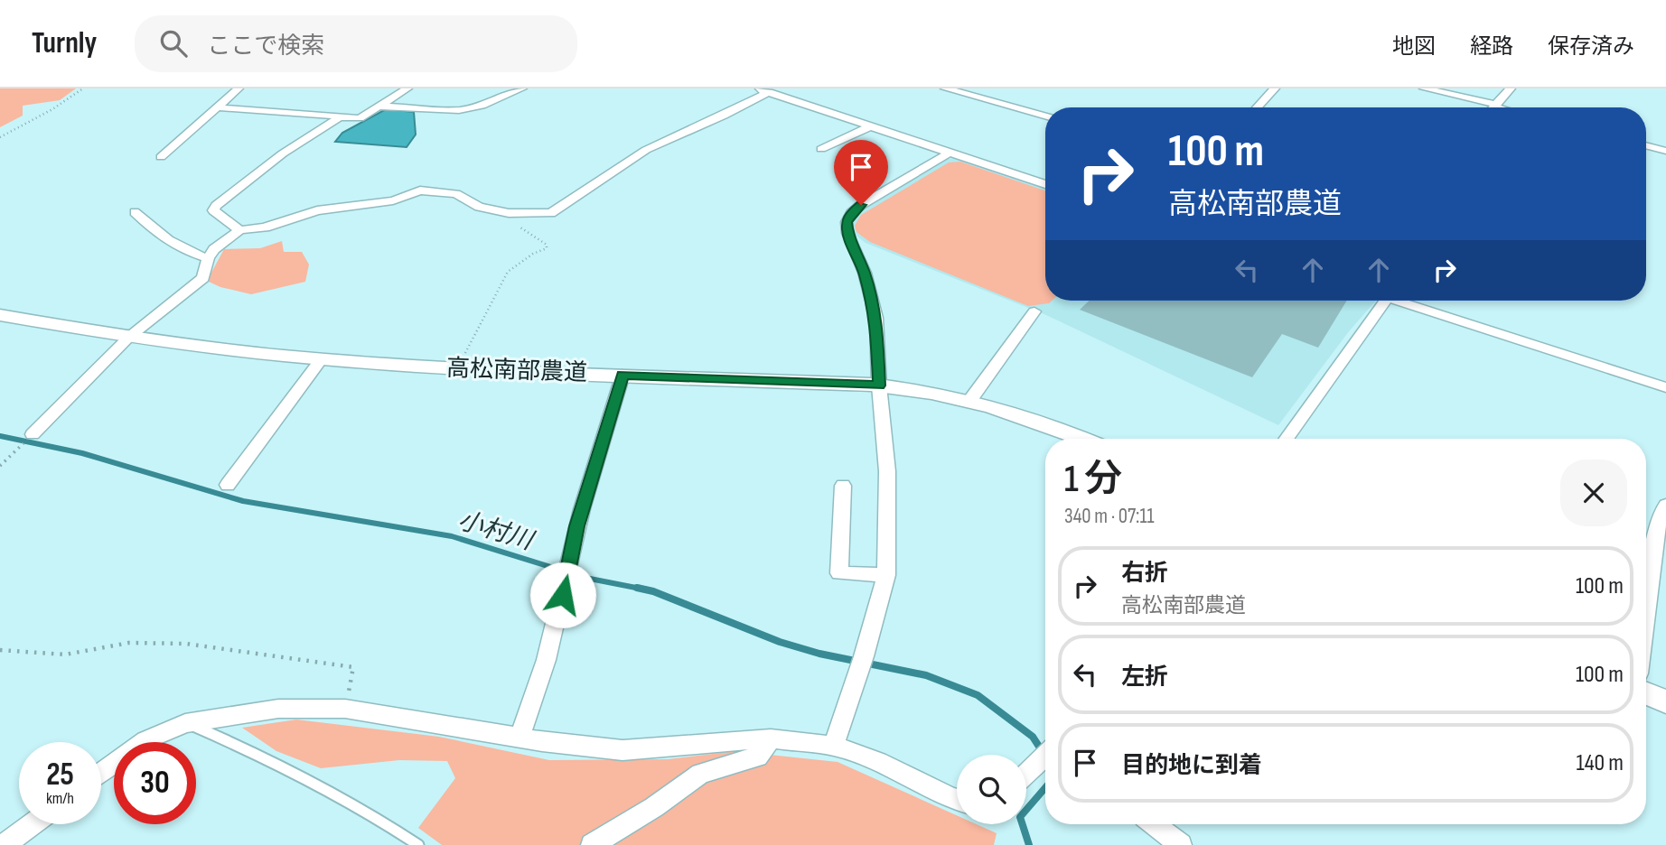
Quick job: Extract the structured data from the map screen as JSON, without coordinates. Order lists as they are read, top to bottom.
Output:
{
  "streets": {
    "street": ["高松南部農道"]
  },
  "water": ["小村川"],
  "page": {
    "header": "Turnly",
    "search": "ここで検索",
    "nav": ["地図", "経路", "保存済み"],
    "turn": ["100 m", "高松南部農道"],
    "heading": ["1 分", "340 m · 07:11"],
    "list": [
      {
        "name": "右折",
        "note": "高松南部農道",
        "value": "100 m"
      },
      {
        "name": "左折",
        "value": "100 m"
      },
      {
        "name": "目的地に到着",
        "value": "140 m"
      }
    ],
    "speed": "25 km/h",
    "limit": "30"
  }
}
